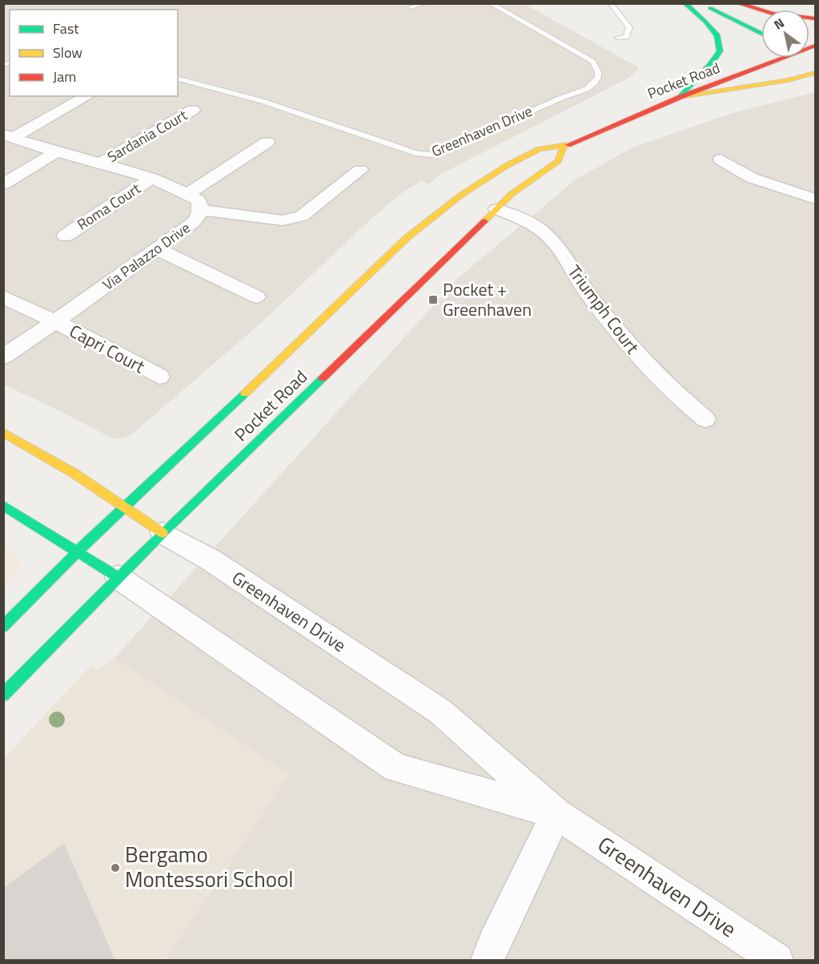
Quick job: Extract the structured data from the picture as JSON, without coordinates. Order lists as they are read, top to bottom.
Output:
{
  "streets": {
    "main road": ["Pocket Road", "Greenhaven Drive"],
    "street": [
      "Sardania Court",
      "Roma Court",
      "Via Palazzo Drive",
      "Triumph Court",
      "Capri Court"
    ]
  },
  "crossings": [
    ["Pocket Road", "Greenhaven Drive"],
    ["Pocket Road", "Triumph Court"],
    ["Sardania Court", "Via Palazzo Drive"],
    ["Roma Court", "Via Palazzo Drive"],
    ["Via Palazzo Drive", "Capri Court"]
  ],
  "places": {
    "transit": ["Pocket + Greenhaven"],
    "other": ["Bergamo Montessori School"]
  },
  "legend": ["Fast", "Slow", "Jam"],
  "north": "top left"
}
